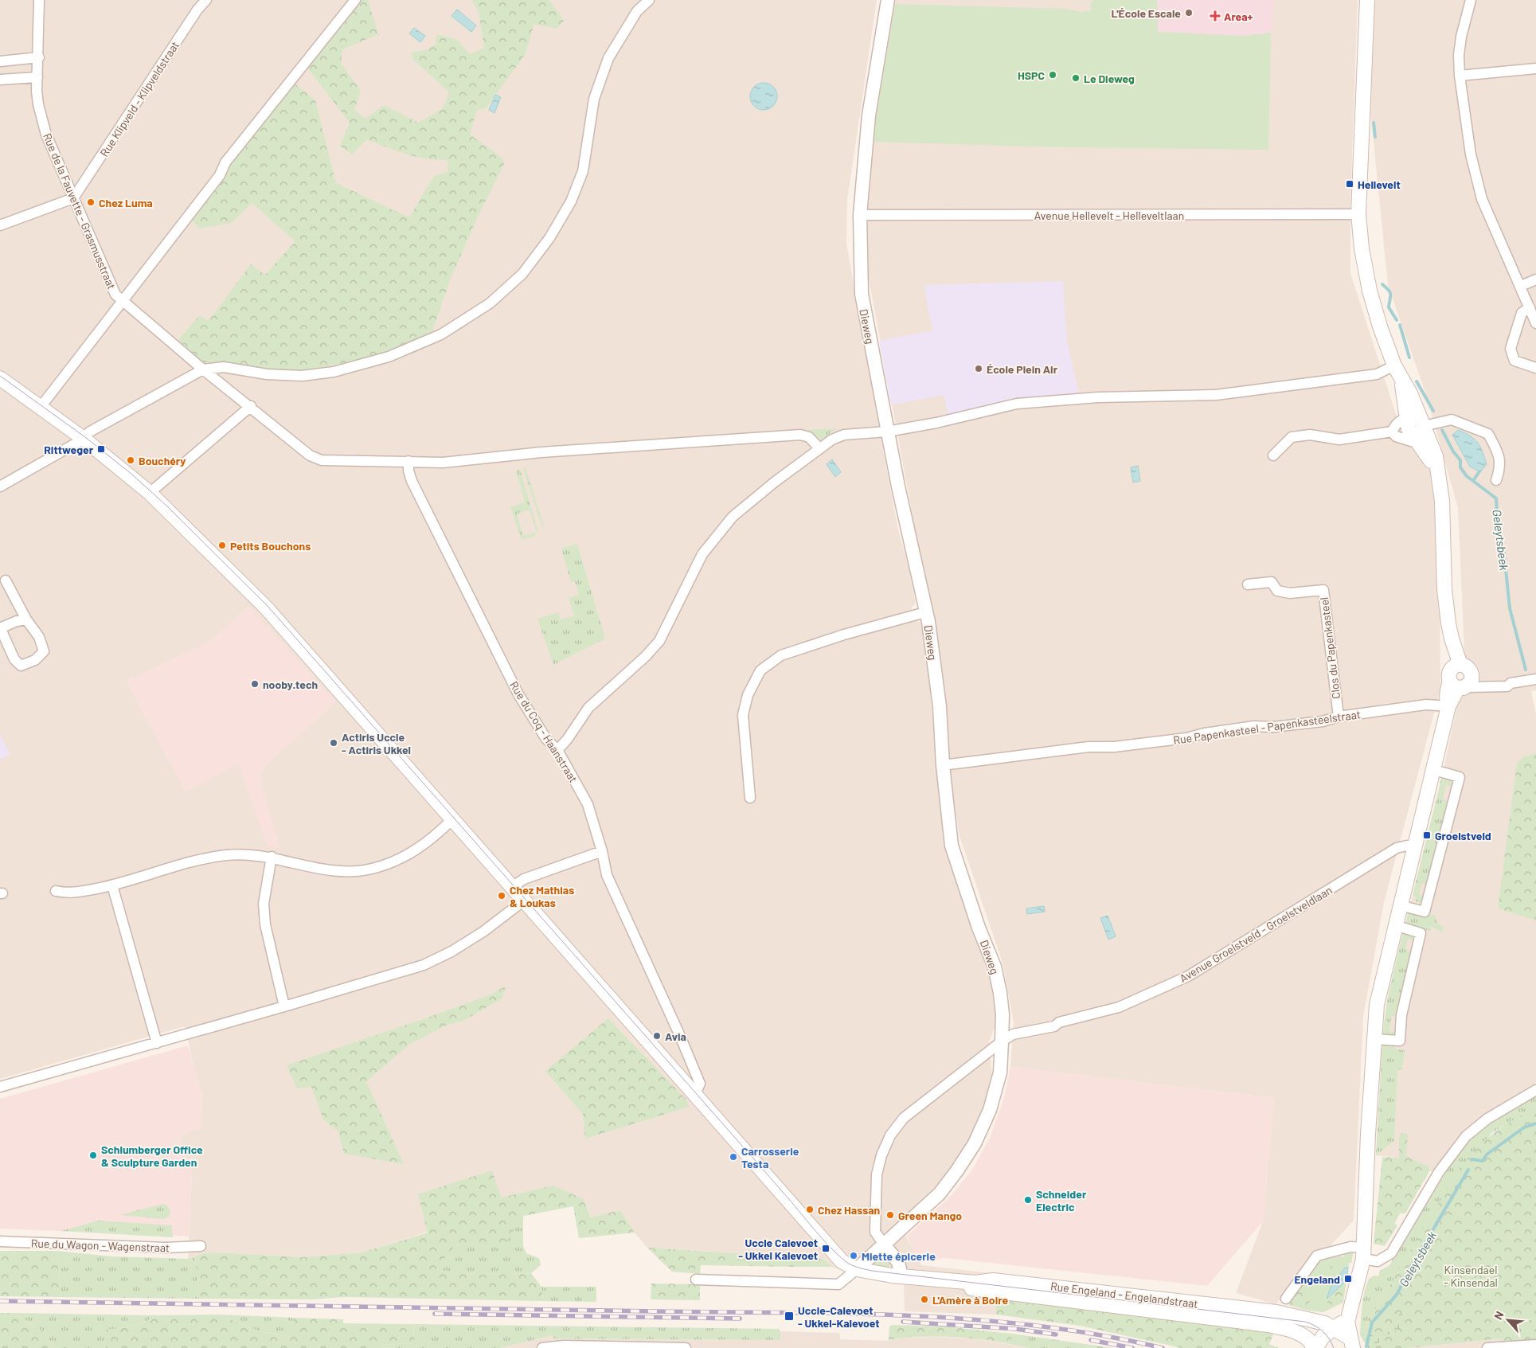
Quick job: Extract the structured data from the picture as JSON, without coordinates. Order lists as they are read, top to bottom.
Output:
{
  "streets": {
    "main road": ["Rue Engeland - Engelandstraat"],
    "street": [
      "Rue Klipveld - Klipveldstraat",
      "Rue de la Fauvette - Grasmusstraat",
      "Avenue Hellevelt - Helleveltlaan",
      "Dieweg",
      "Clos du Papenkasteel",
      "Rue Papenkasteel - Papenkasteelstraat",
      "Rue du Coq - Haanstraat",
      "Avenue Groelstveld - Groelstveldlaan",
      "Rue du Wagon - Wagenstraat"
    ]
  },
  "crossings": [
    ["Rue Klipveld - Klipveldstraat", "Rue de la Fauvette - Grasmusstraat"],
    ["Rue de la Fauvette - Grasmusstraat", "Rue du Coq - Haanstraat"],
    ["Avenue Hellevelt - Helleveltlaan", "Dieweg"],
    ["Dieweg", "Rue Papenkasteel - Papenkasteelstraat"],
    ["Dieweg", "Avenue Groelstveld - Groelstveldlaan"],
    ["Dieweg", "Rue Engeland - Engelandstraat"],
    ["Clos du Papenkasteel", "Rue Papenkasteel - Papenkasteelstraat"]
  ],
  "water": ["Geleytsbeek"],
  "parks": ["Kinsendael - Kinsendal"],
  "places": {
    "other": [
      "L'École Escale",
      "HSPC",
      "Le Dieweg",
      "Chez Luma",
      "École Plein Air",
      "Bouchéry",
      "Petits Bouchons",
      "nooby.tech",
      "Actiris Uccle - Actiris Ukkel",
      "Chez Mathias & Loukas",
      "Avia",
      "Schlumberger Office & Sculpture Garden",
      "Carrosserie Testa",
      "Schneider Electric",
      "Chez Hassan",
      "Green Mango",
      "Miette épicerie",
      "L'Amère à Boire"
    ],
    "health": ["Area+"],
    "transit": [
      "Hellevelt",
      "Rittweger",
      "Groelstveld",
      "Uccle Calevoet - Ukkel Kalevoet",
      "Engeland",
      "Uccle-Calevoet - Ukkel-Kalevoet"
    ]
  },
  "north": "top left"
}
